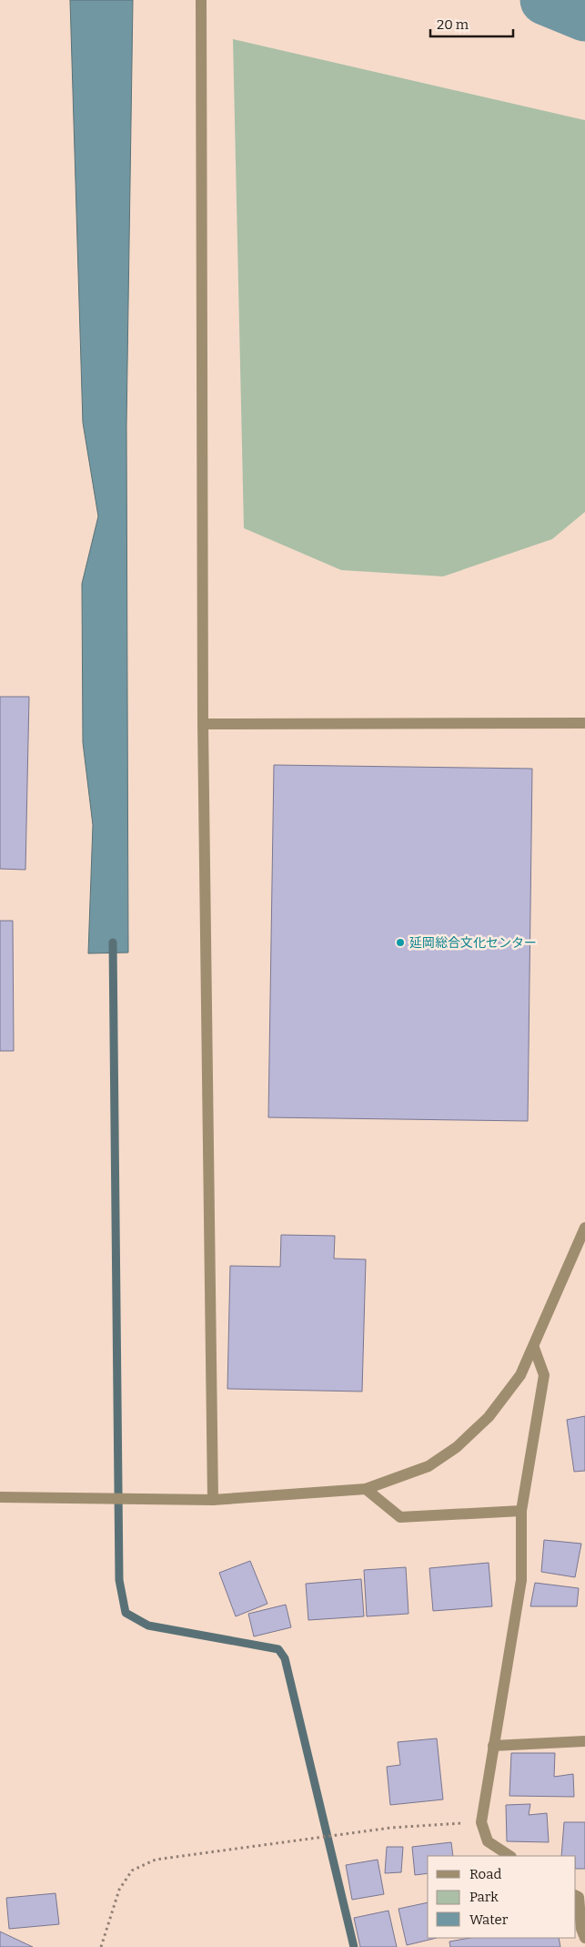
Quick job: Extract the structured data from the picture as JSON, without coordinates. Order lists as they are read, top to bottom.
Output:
{
  "places": ["延岡総合文化センター"],
  "legend": ["Road", "Park", "Water"],
  "scale_bar": "20 m"
}
